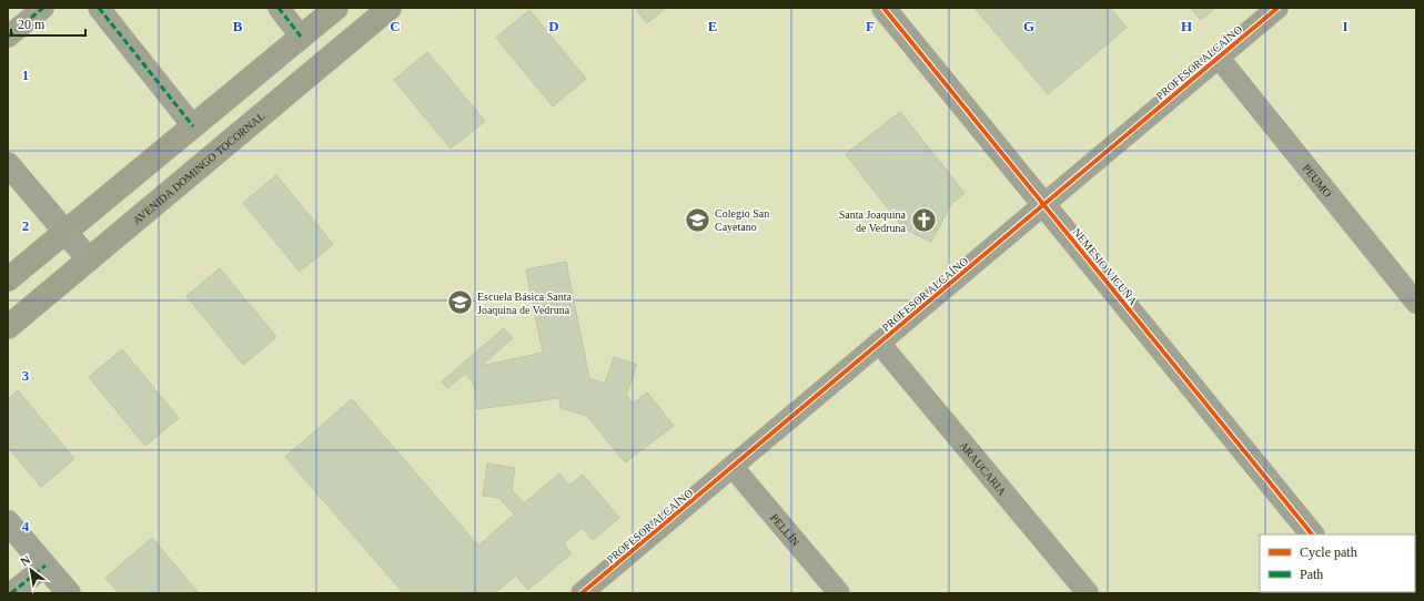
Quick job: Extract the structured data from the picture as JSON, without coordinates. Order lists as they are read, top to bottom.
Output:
{
  "streets": {
    "main road": ["AVENIDA DOMINGO TOCORNAL"],
    "street": [
      "PROFESOR ALCAÍNO",
      "PEUMO",
      "NEMESIO VICUÑA",
      "ARAUCARIA",
      "PELLÍN"
    ]
  },
  "crossings": [
    ["PROFESOR ALCAÍNO", "PEUMO"],
    ["PROFESOR ALCAÍNO", "NEMESIO VICUÑA"],
    ["PROFESOR ALCAÍNO", "ARAUCARIA"],
    ["PROFESOR ALCAÍNO", "PELLÍN"]
  ],
  "places": {
    "school or university": ["Colegio San Cayetano", "Escuela Básica Santa Joaquina de Vedruna"],
    "church": ["Santa Joaquina de Vedruna"]
  },
  "legend": ["Cycle path", "Path"],
  "scale_bar": "20 m",
  "north": "top left",
  "grid": {
    "columns": [
      "B",
      "C",
      "D",
      "E",
      "F",
      "G",
      "H",
      "I"
    ],
    "rows": [
      "1",
      "2",
      "3",
      "4"
    ]
  }
}
